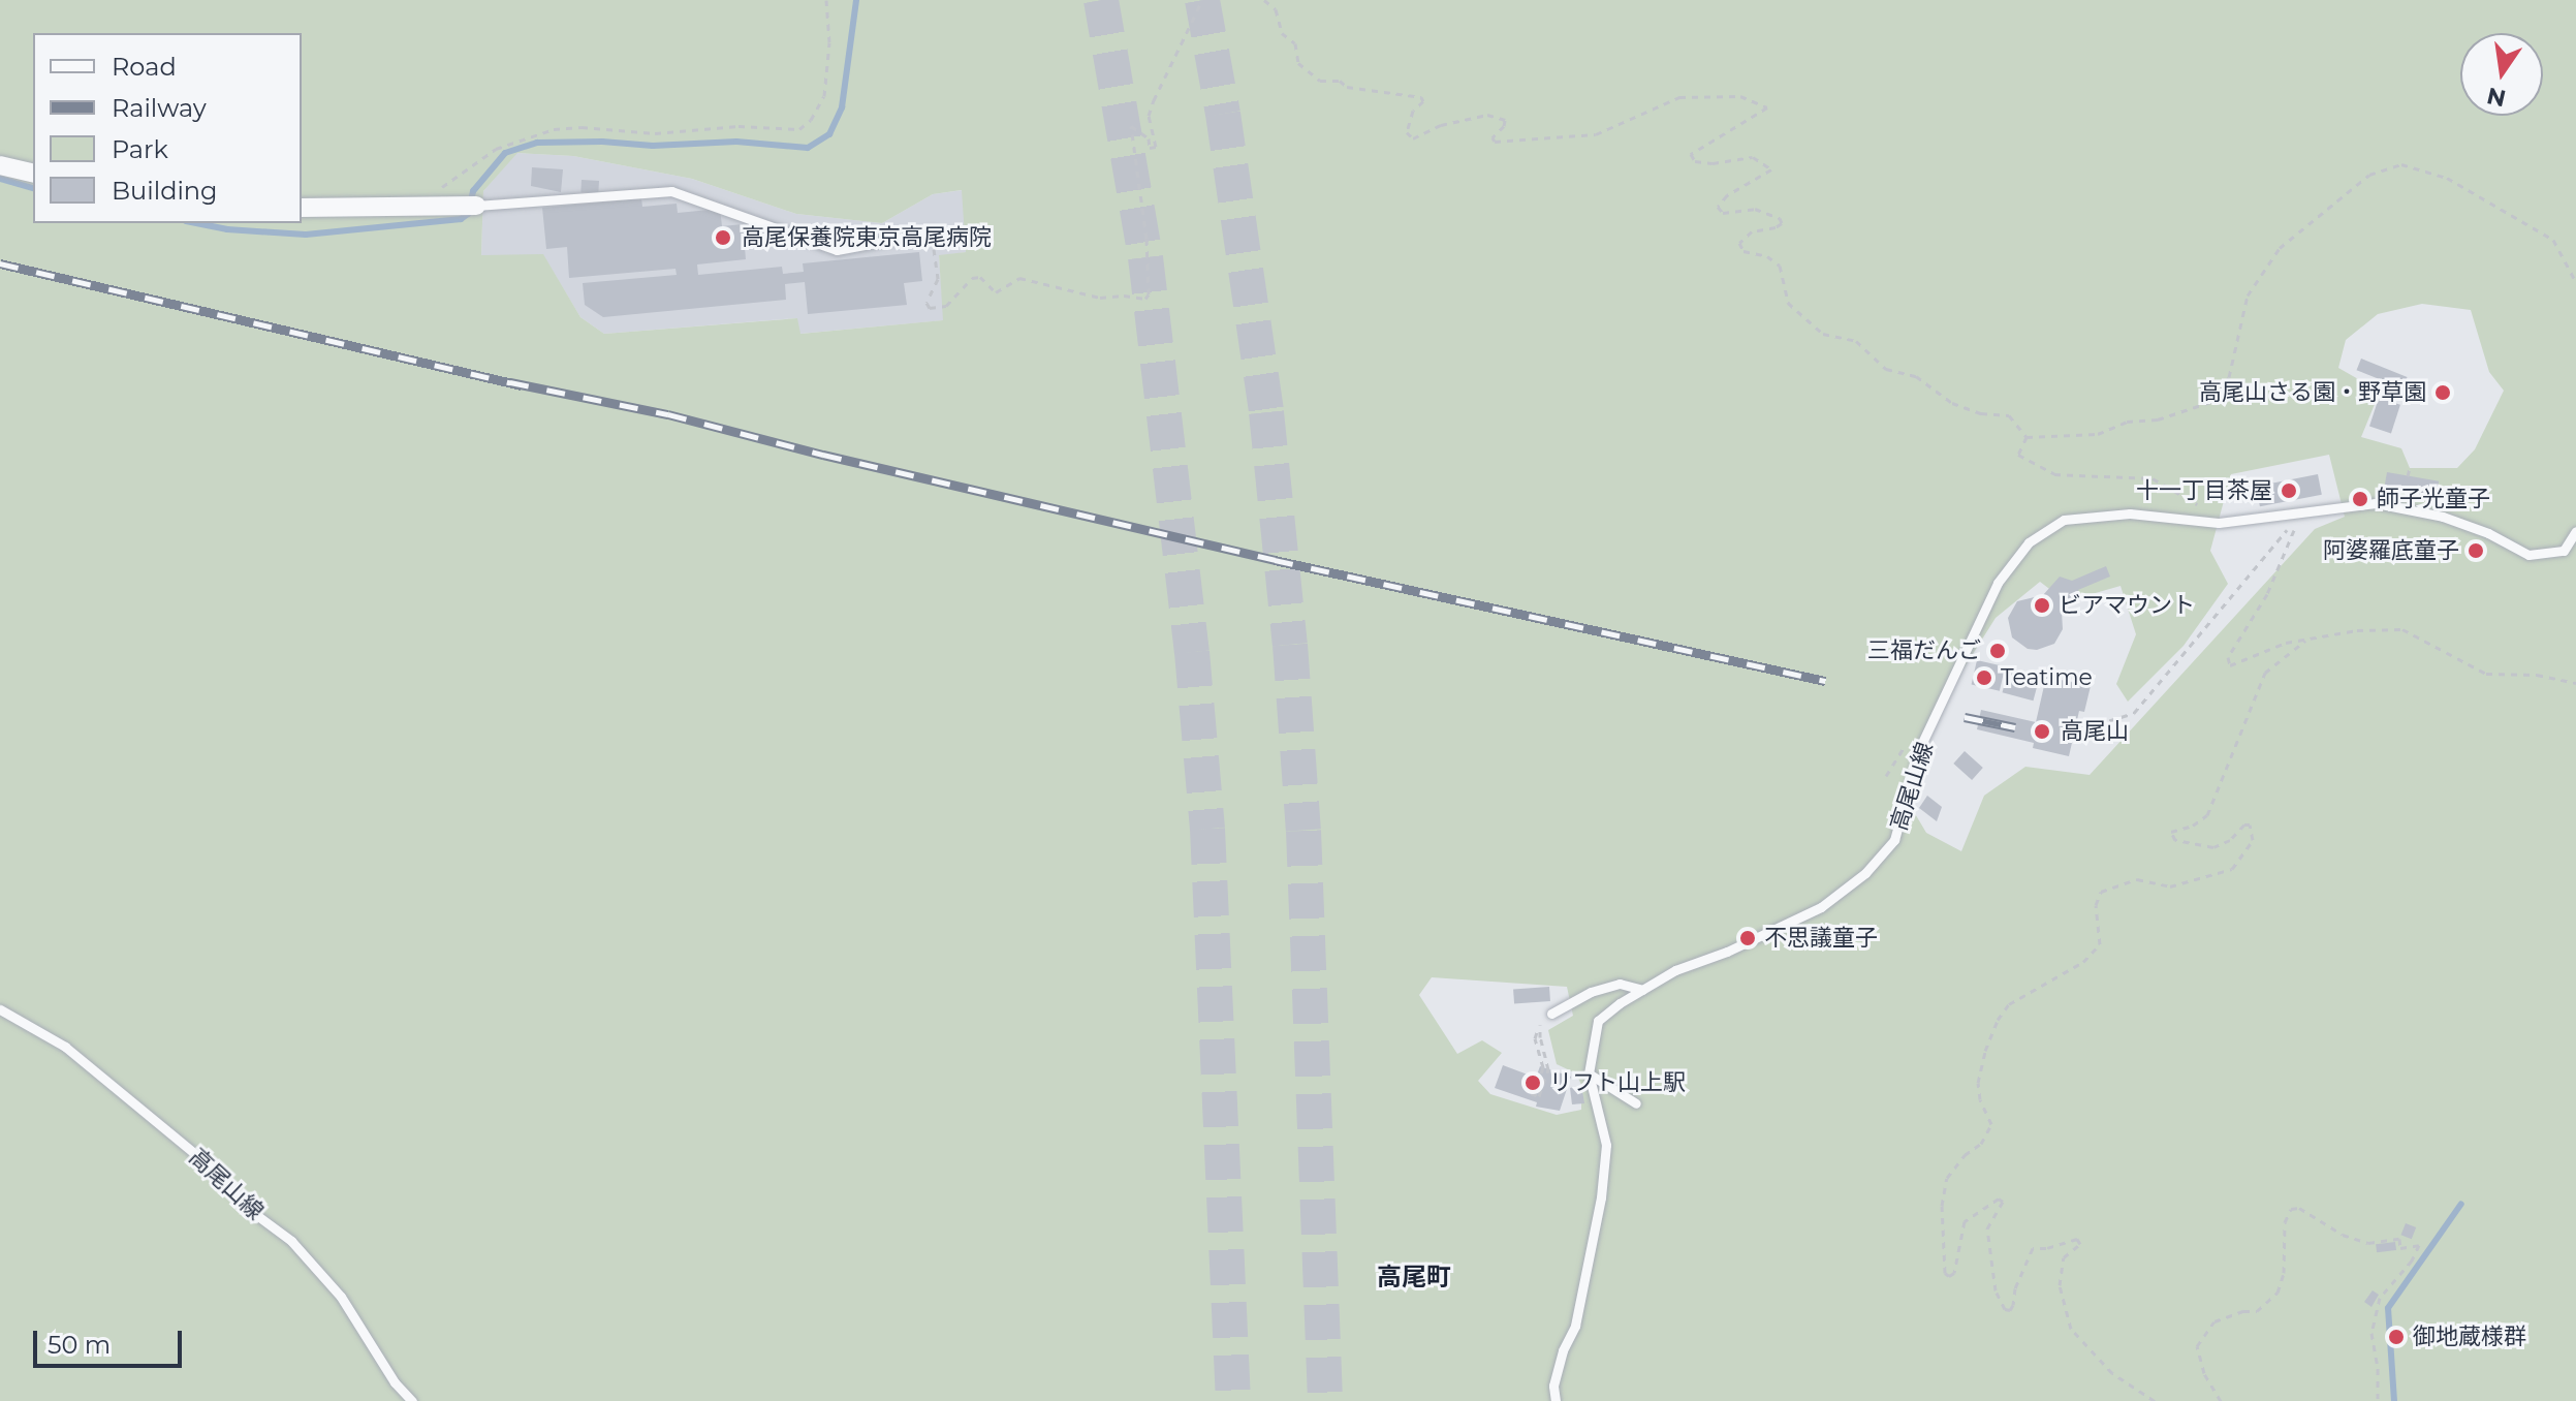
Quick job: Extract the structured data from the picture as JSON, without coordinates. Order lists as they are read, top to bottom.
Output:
{
  "streets": {
    "lane": ["高尾山線"]
  },
  "districts": ["高尾町"],
  "places": [
    "高尾保養院東京高尾病院",
    "高尾山さる園・野草園",
    "十一丁目茶屋",
    "師子光童子",
    "阿婆羅底童子",
    "ビアマウント",
    "三福だんご",
    "Teatime",
    "高尾山",
    "不思議童子",
    "リフト山上駅",
    "御地蔵様群"
  ],
  "legend": [
    "Road",
    "Railway",
    "Park",
    "Building"
  ],
  "scale_bar": "50 m",
  "north": "bottom"
}
